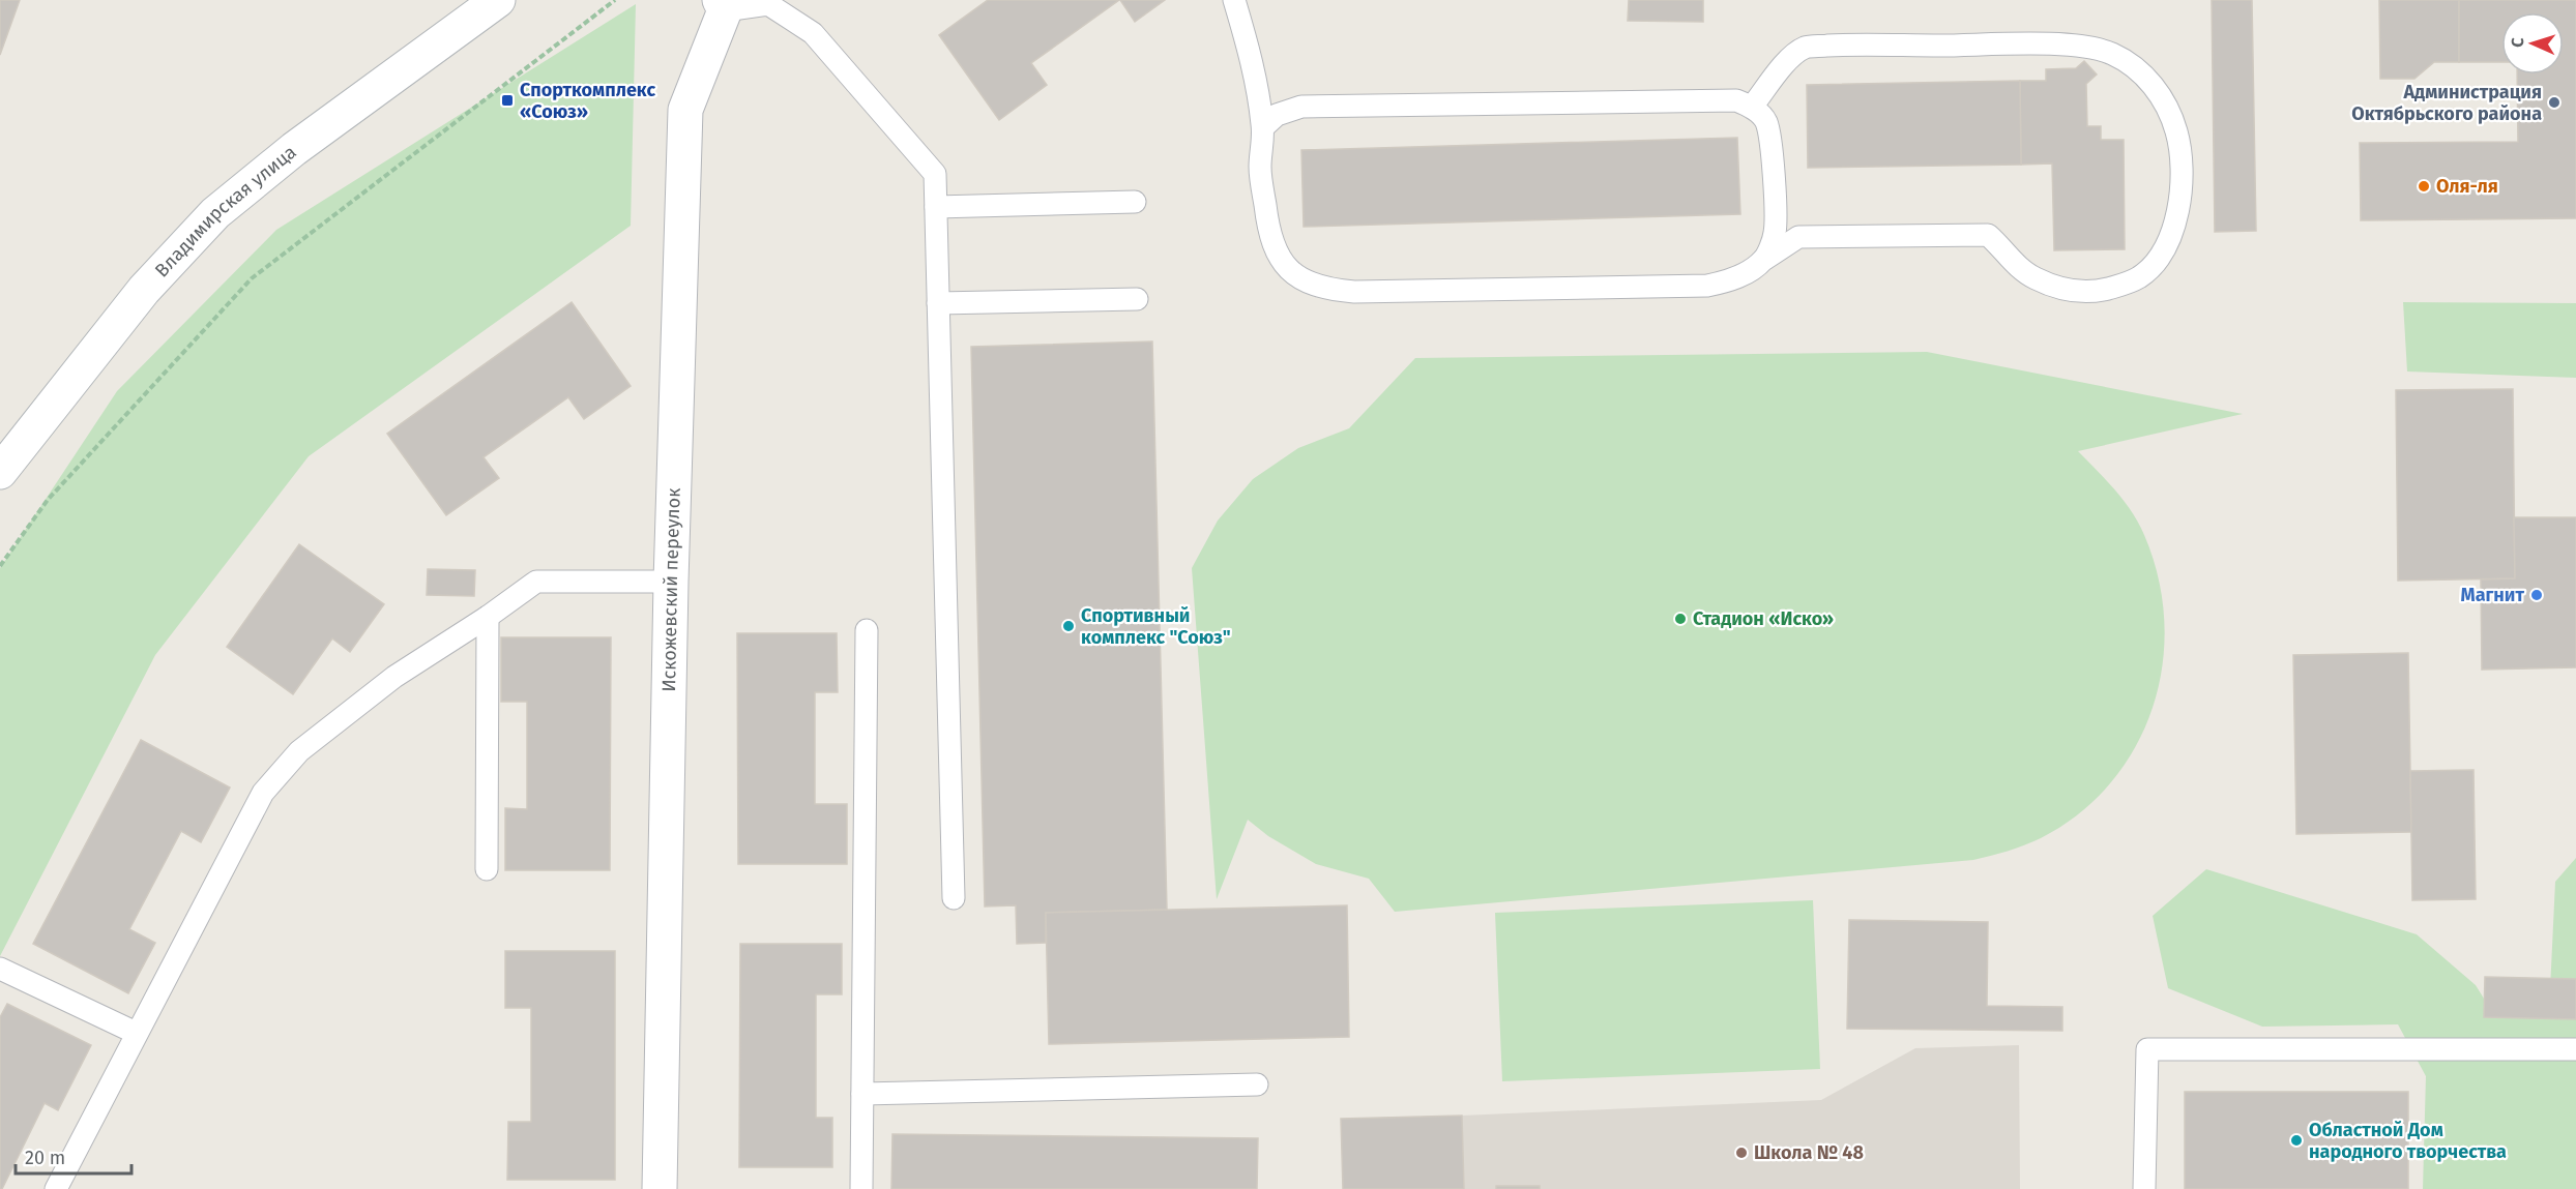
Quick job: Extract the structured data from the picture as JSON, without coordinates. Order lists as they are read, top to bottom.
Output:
{
  "streets": {
    "street": ["Владимирская улица", "Искожевский переулок"]
  },
  "places": {
    "transit": ["Спорткомплекс «Союз»"],
    "other": [
      "Администрация Октябрьского района",
      "Оля-ля",
      "Магнит",
      "Стадион «Иско»",
      "Спортивный комплекс \"Союз\"",
      "Областной Дом народного творчества",
      "Школа № 48"
    ]
  },
  "scale_bar": "20 m",
  "north": "left"
}
